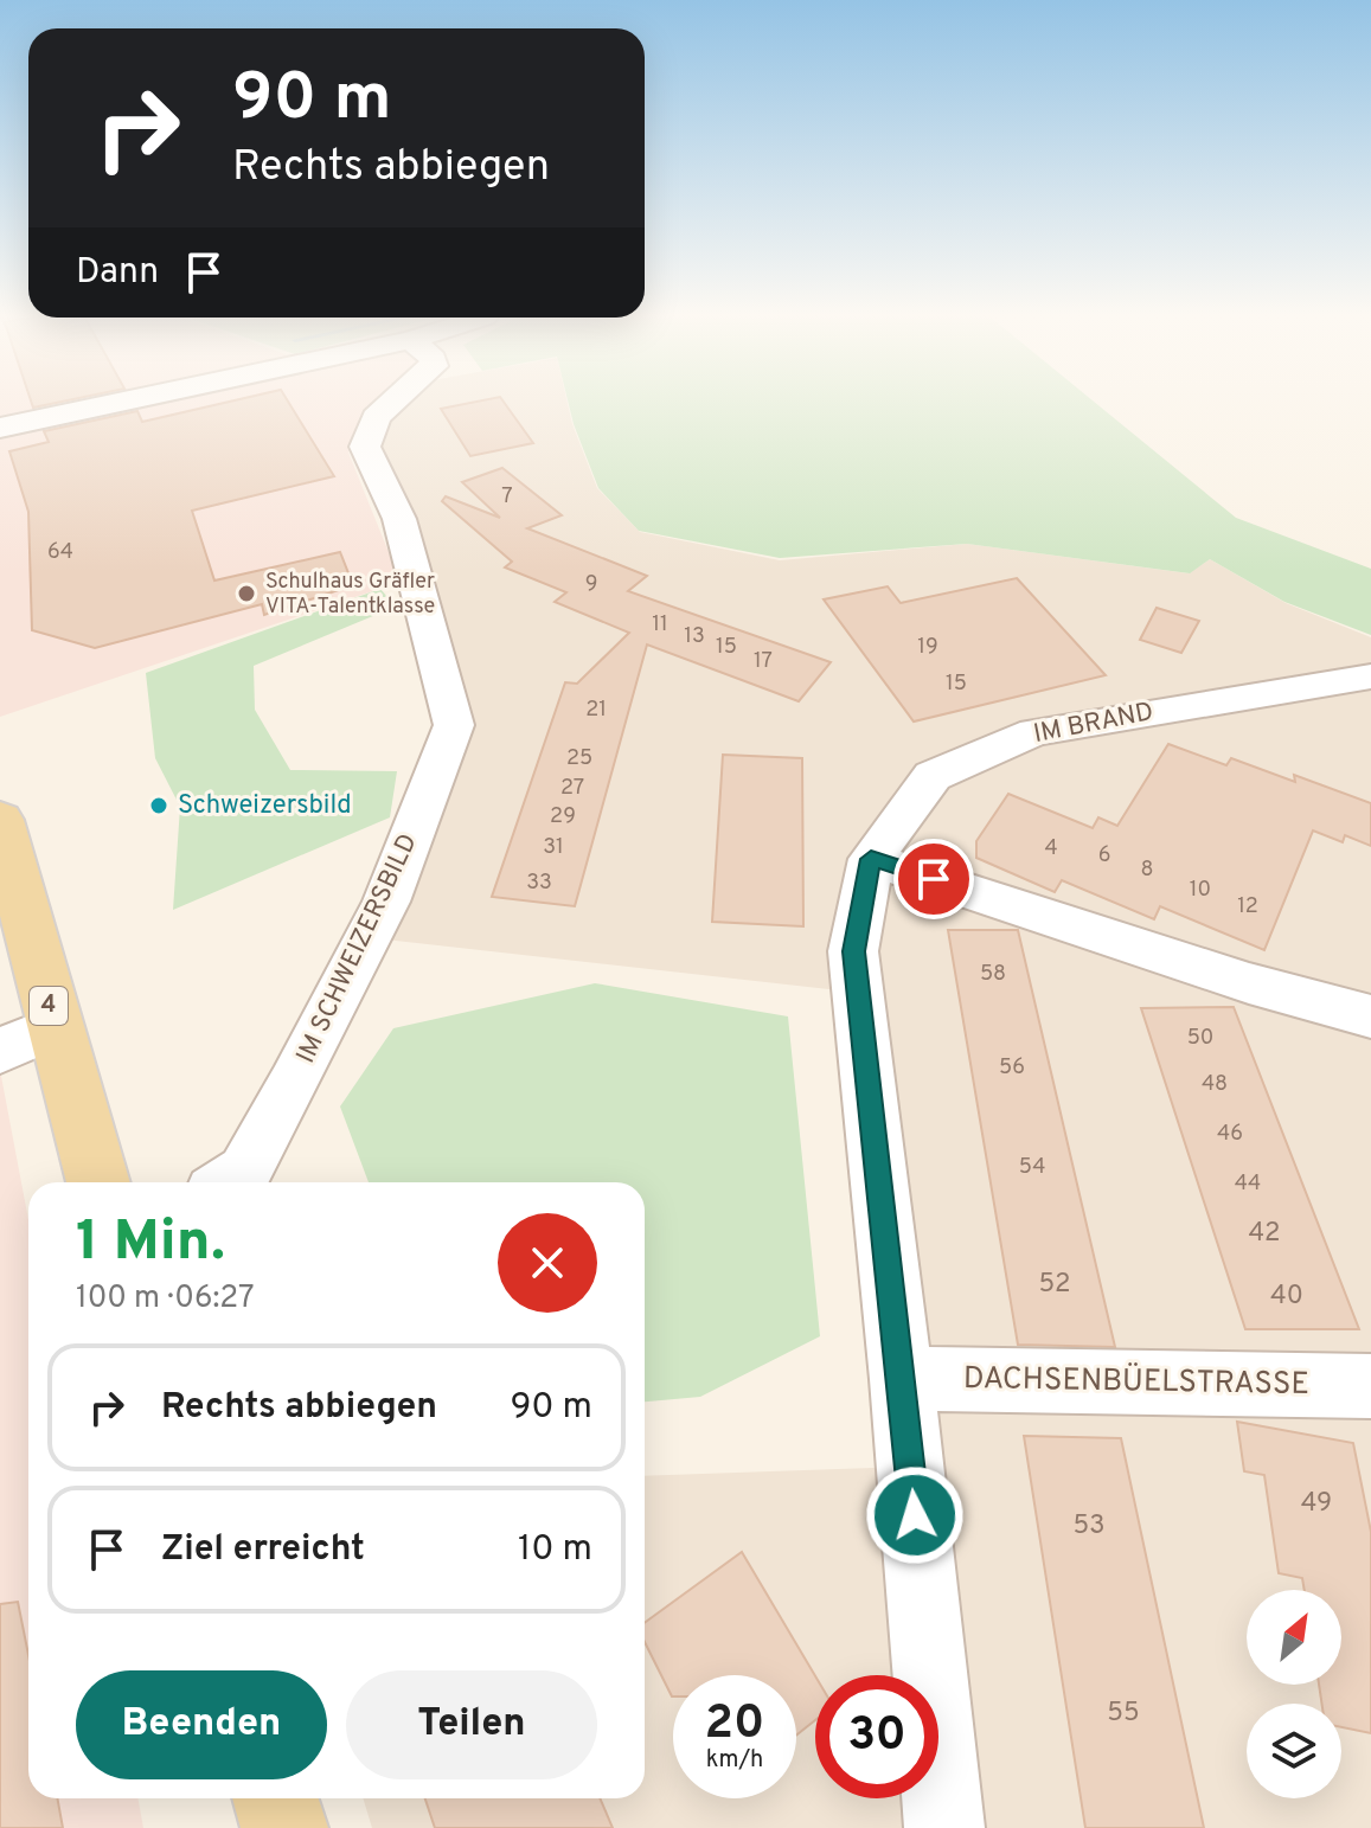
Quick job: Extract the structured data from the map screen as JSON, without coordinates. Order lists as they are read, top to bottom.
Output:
{
  "streets": {
    "main road": ["4"],
    "street": ["IM BRAND", "IM SCHWEIZERSBILD", "DACHSENBÜELSTRASSE"]
  },
  "crossings": [
    ["IM BRAND", "DACHSENBÜELSTRASSE"]
  ],
  "places": ["Schulhaus Gräfler VITA-Talentklasse", "Schweizersbild"],
  "house_numbers": [
    "7",
    "64",
    "9",
    "11",
    "13",
    "15",
    "19",
    "17",
    "15",
    "21",
    "25",
    "27",
    "29",
    "31",
    "4",
    "6",
    "8",
    "33",
    "10",
    "12",
    "58",
    "50",
    "56",
    "48",
    "46",
    "54",
    "44",
    "42",
    "52",
    "40",
    "49",
    "53",
    "55"
  ],
  "north": "top right",
  "page": {
    "turn": ["90 m", "Rechts abbiegen"],
    "then": "Dann",
    "heading": ["1 Min.", "100 m · 06:27"],
    "list": [
      {
        "name": "Rechts abbiegen",
        "value": "90 m"
      },
      {
        "name": "Ziel erreicht",
        "value": "10 m"
      }
    ],
    "buttons": ["Beenden", "Teilen"],
    "speed": "20 km/h",
    "limit": "30"
  }
}
